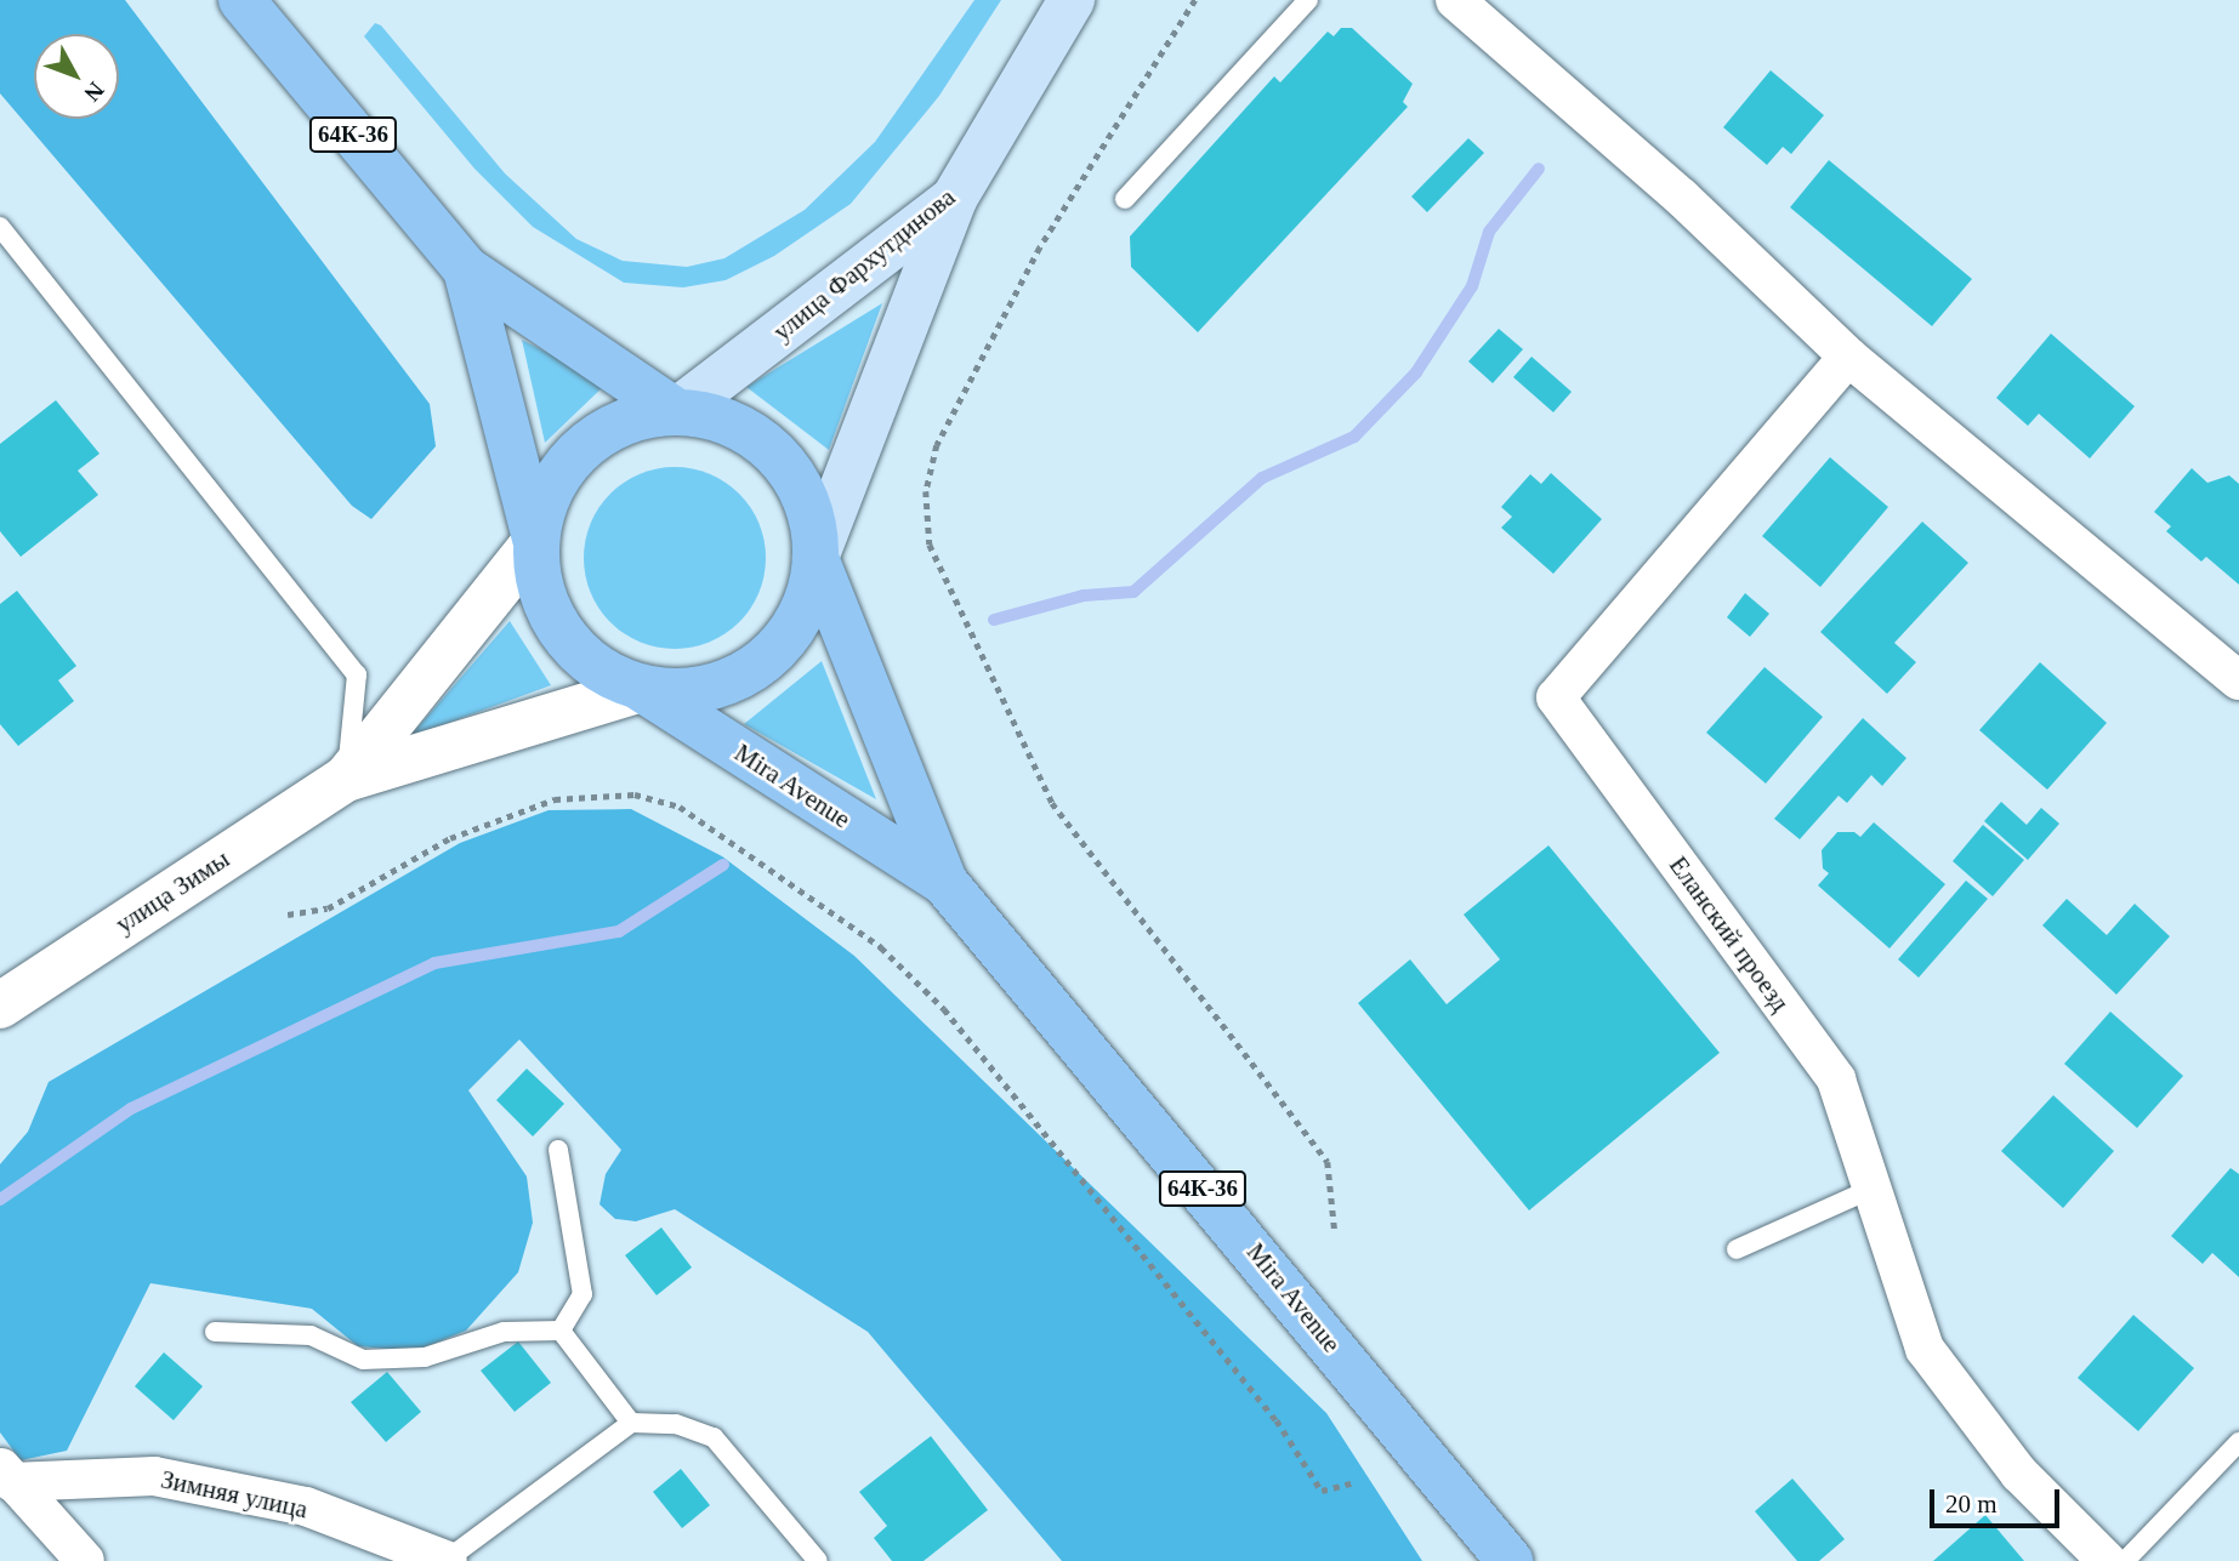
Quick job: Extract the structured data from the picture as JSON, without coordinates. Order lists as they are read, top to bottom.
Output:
{
  "streets": {
    "main road": ["64К-36", "улица Фархутдинова", "Mira Avenue"],
    "street": ["улица Зимы", "Еланский проезд", "Зимняя улица"]
  },
  "crossings": [
    ["64К-36", "улица Фархутдинова"],
    ["64К-36", "Mira Avenue"],
    ["улица Фархутдинова", "Mira Avenue"]
  ],
  "scale_bar": "20 m",
  "north": "bottom right"
}
